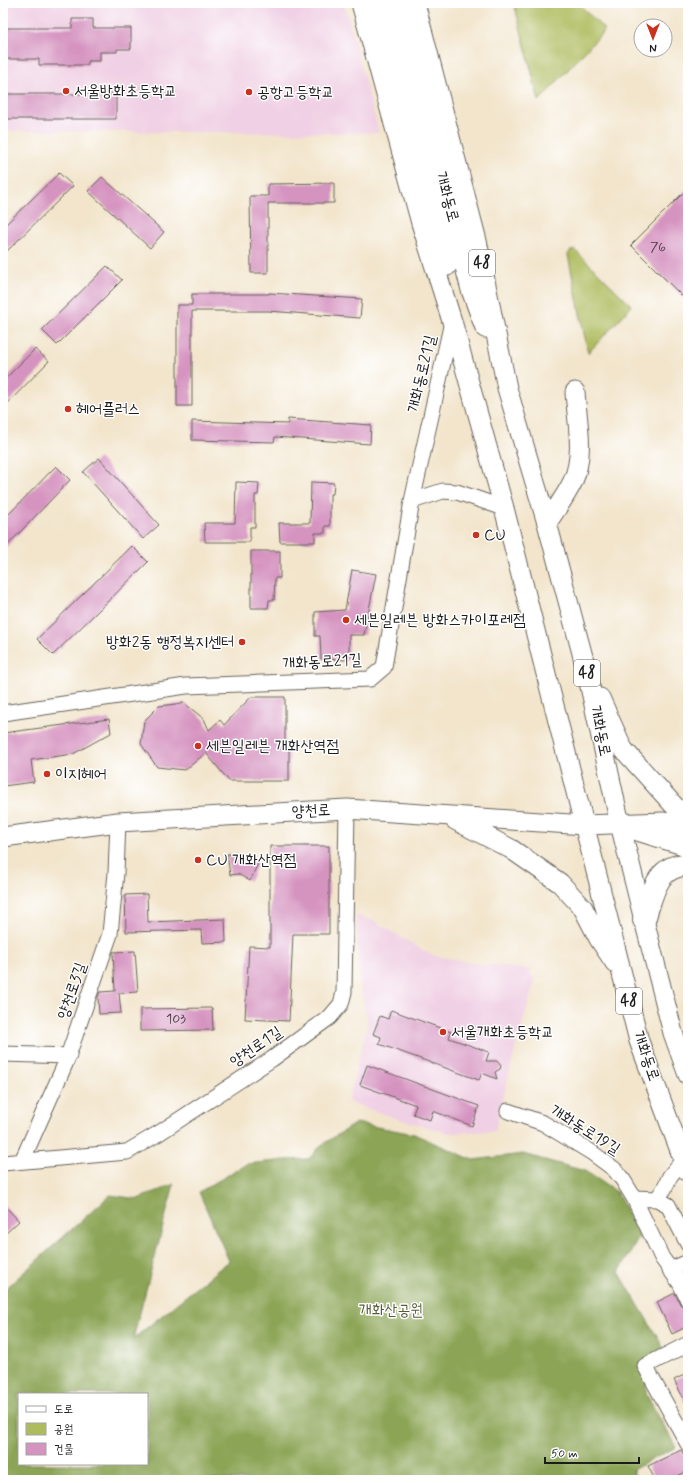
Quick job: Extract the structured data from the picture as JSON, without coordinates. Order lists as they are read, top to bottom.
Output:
{
  "streets": {
    "main road": ["개화동로", "48", "양천로"],
    "street": [
      "개화동로21길",
      "양천로3길",
      "양천로1길",
      "개화동로19길"
    ]
  },
  "crossings": [
    ["개화동로", "개화동로21길"],
    ["개화동로", "양천로"],
    ["양천로", "양천로3길"],
    ["양천로", "양천로1길"],
    ["양천로3길", "양천로1길"]
  ],
  "parks": ["개화산공원"],
  "places": [
    "서울방화초등학교",
    "공항고등학교",
    "헤어플러스",
    "CU",
    "세븐일레븐 방화스카이포레점",
    "방화2동 행정복지센터",
    "세븐일레븐 개화산역점",
    "이지헤어",
    "CU 개화산역점",
    "서울개화초등학교"
  ],
  "house_numbers": ["76", "103"],
  "legend": ["도로", "공원", "건물"],
  "scale_bar": "50 m",
  "north": "bottom"
}
